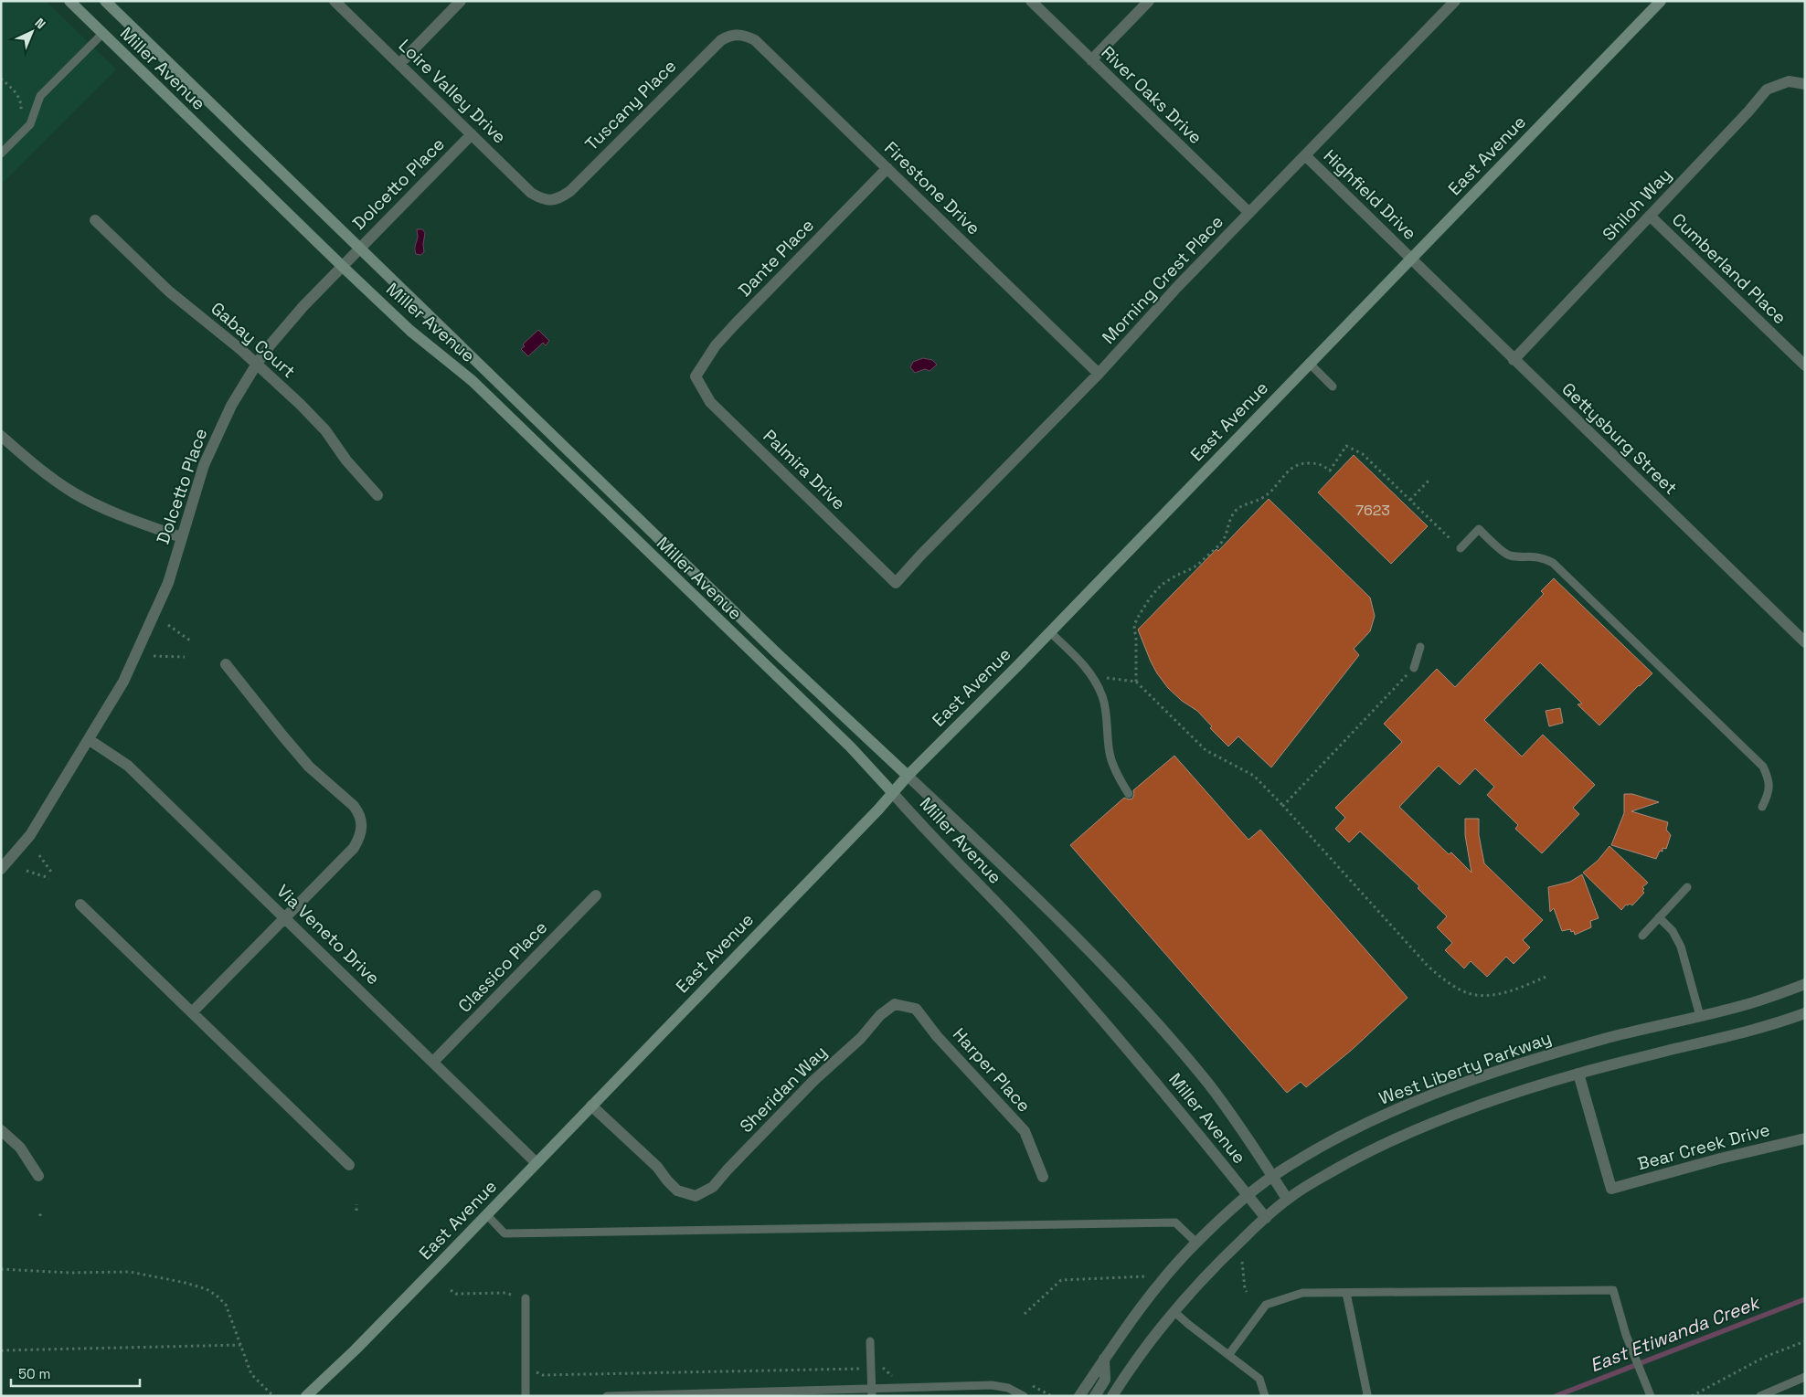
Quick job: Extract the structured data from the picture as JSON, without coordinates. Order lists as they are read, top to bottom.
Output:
{
  "streets": {
    "main road": ["Miller Avenue", "East Avenue"],
    "street": [
      "Loire Valley Drive",
      "River Oaks Drive",
      "Tuscany Place",
      "Dolcetto Place",
      "Firestone Drive",
      "Highfield Drive",
      "Shiloh Way",
      "Dante Place",
      "Cumberland Place",
      "Morning Crest Place",
      "Gabay Court",
      "Gettysburg Street",
      "Palmira Drive",
      "Via Veneto Drive",
      "Classico Place",
      "West Liberty Parkway",
      "Harper Place",
      "Sheridan Way",
      "Bear Creek Drive"
    ]
  },
  "crossings": [
    ["Miller Avenue", "East Avenue"],
    ["Miller Avenue", "Dolcetto Place"],
    ["Miller Avenue", "West Liberty Parkway"],
    ["Loire Valley Drive", "Tuscany Place"],
    ["Loire Valley Drive", "Dolcetto Place"],
    ["River Oaks Drive", "Morning Crest Place"],
    ["Tuscany Place", "Firestone Drive"],
    ["East Avenue", "Highfield Drive"],
    ["East Avenue", "Gettysburg Street"],
    ["East Avenue", "Via Veneto Drive"],
    ["East Avenue", "Sheridan Way"],
    ["Dolcetto Place", "Gabay Court"],
    ["Dolcetto Place", "Via Veneto Drive"],
    ["Firestone Drive", "Dante Place"],
    ["Firestone Drive", "Morning Crest Place"],
    ["Highfield Drive", "Morning Crest Place"],
    ["Highfield Drive", "Gettysburg Street"],
    ["Shiloh Way", "Cumberland Place"],
    ["Shiloh Way", "Gettysburg Street"],
    ["Dante Place", "Palmira Drive"],
    ["Morning Crest Place", "Palmira Drive"],
    ["Via Veneto Drive", "Classico Place"],
    ["Harper Place", "Sheridan Way"]
  ],
  "water": ["East Etiwanda Creek"],
  "house_numbers": ["7623"],
  "scale_bar": "50 m",
  "north": "top right"
}
